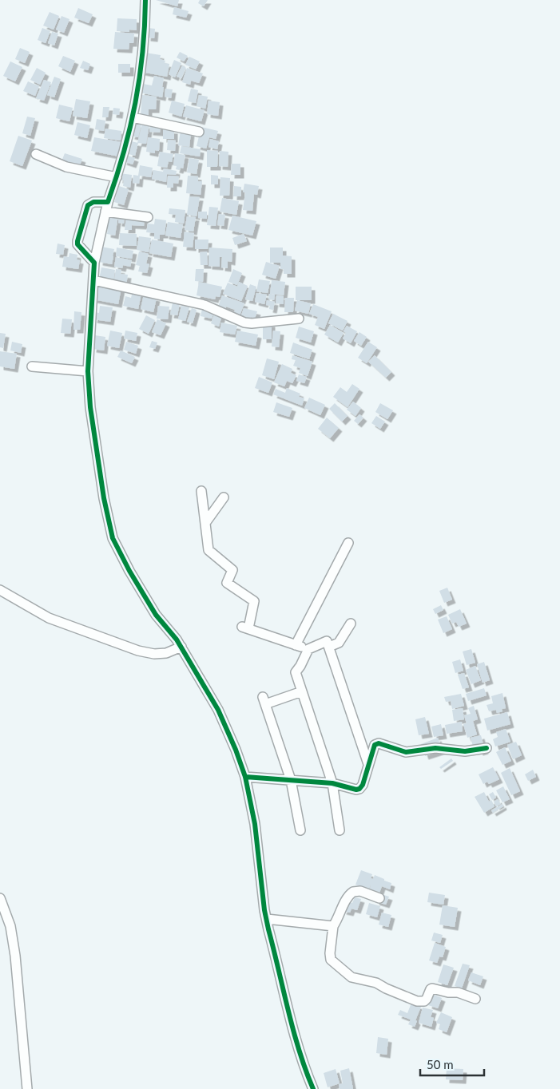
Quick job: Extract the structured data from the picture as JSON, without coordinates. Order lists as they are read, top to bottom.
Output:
{
  "scale_bar": "50 m"
}
